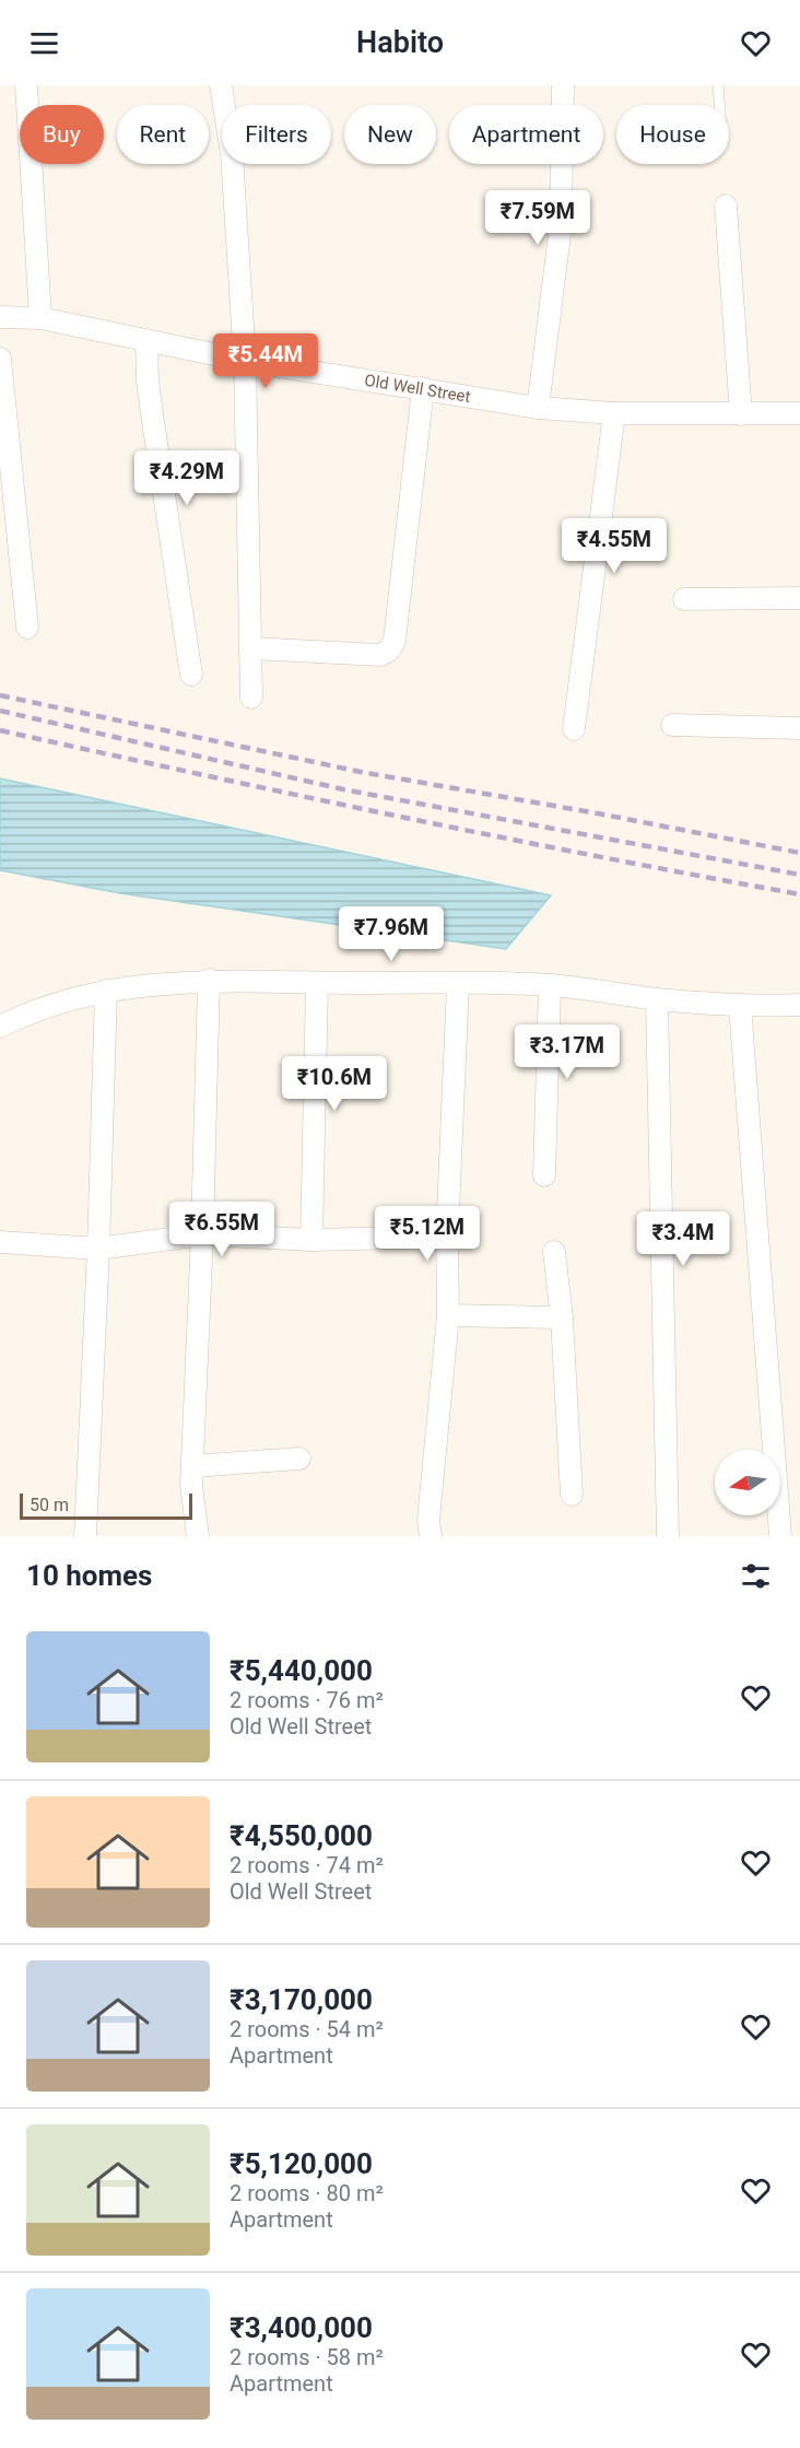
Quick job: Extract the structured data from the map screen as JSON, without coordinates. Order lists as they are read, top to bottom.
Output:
{
  "streets": {
    "street": ["Old Well Street"]
  },
  "scale_bar": "50 m",
  "north": "left",
  "page": {
    "header": "Habito",
    "chip": [
      "Buy",
      "Rent",
      "Filters",
      "New",
      "Apartment",
      "House"
    ],
    "price": [
      "₹7.59M",
      "₹5.44M",
      "₹4.29M",
      "₹4.55M",
      "₹7.96M",
      "₹3.17M",
      "₹10.6M",
      "₹6.55M",
      "₹5.12M",
      "₹3.4M"
    ],
    "scale": "50 m",
    "heading": "10 homes",
    "list": [
      {
        "name": "₹5,440,000",
        "note": "2 rooms · 76 m² · Old Well Street"
      },
      {
        "name": "₹4,550,000",
        "note": "2 rooms · 74 m² · Old Well Street"
      },
      {
        "name": "₹3,170,000",
        "note": "2 rooms · 54 m² · Apartment"
      },
      {
        "name": "₹5,120,000",
        "note": "2 rooms · 80 m² · Apartment"
      },
      {
        "name": "₹3,400,000",
        "note": "2 rooms · 58 m² · Apartment"
      }
    ]
  }
}
